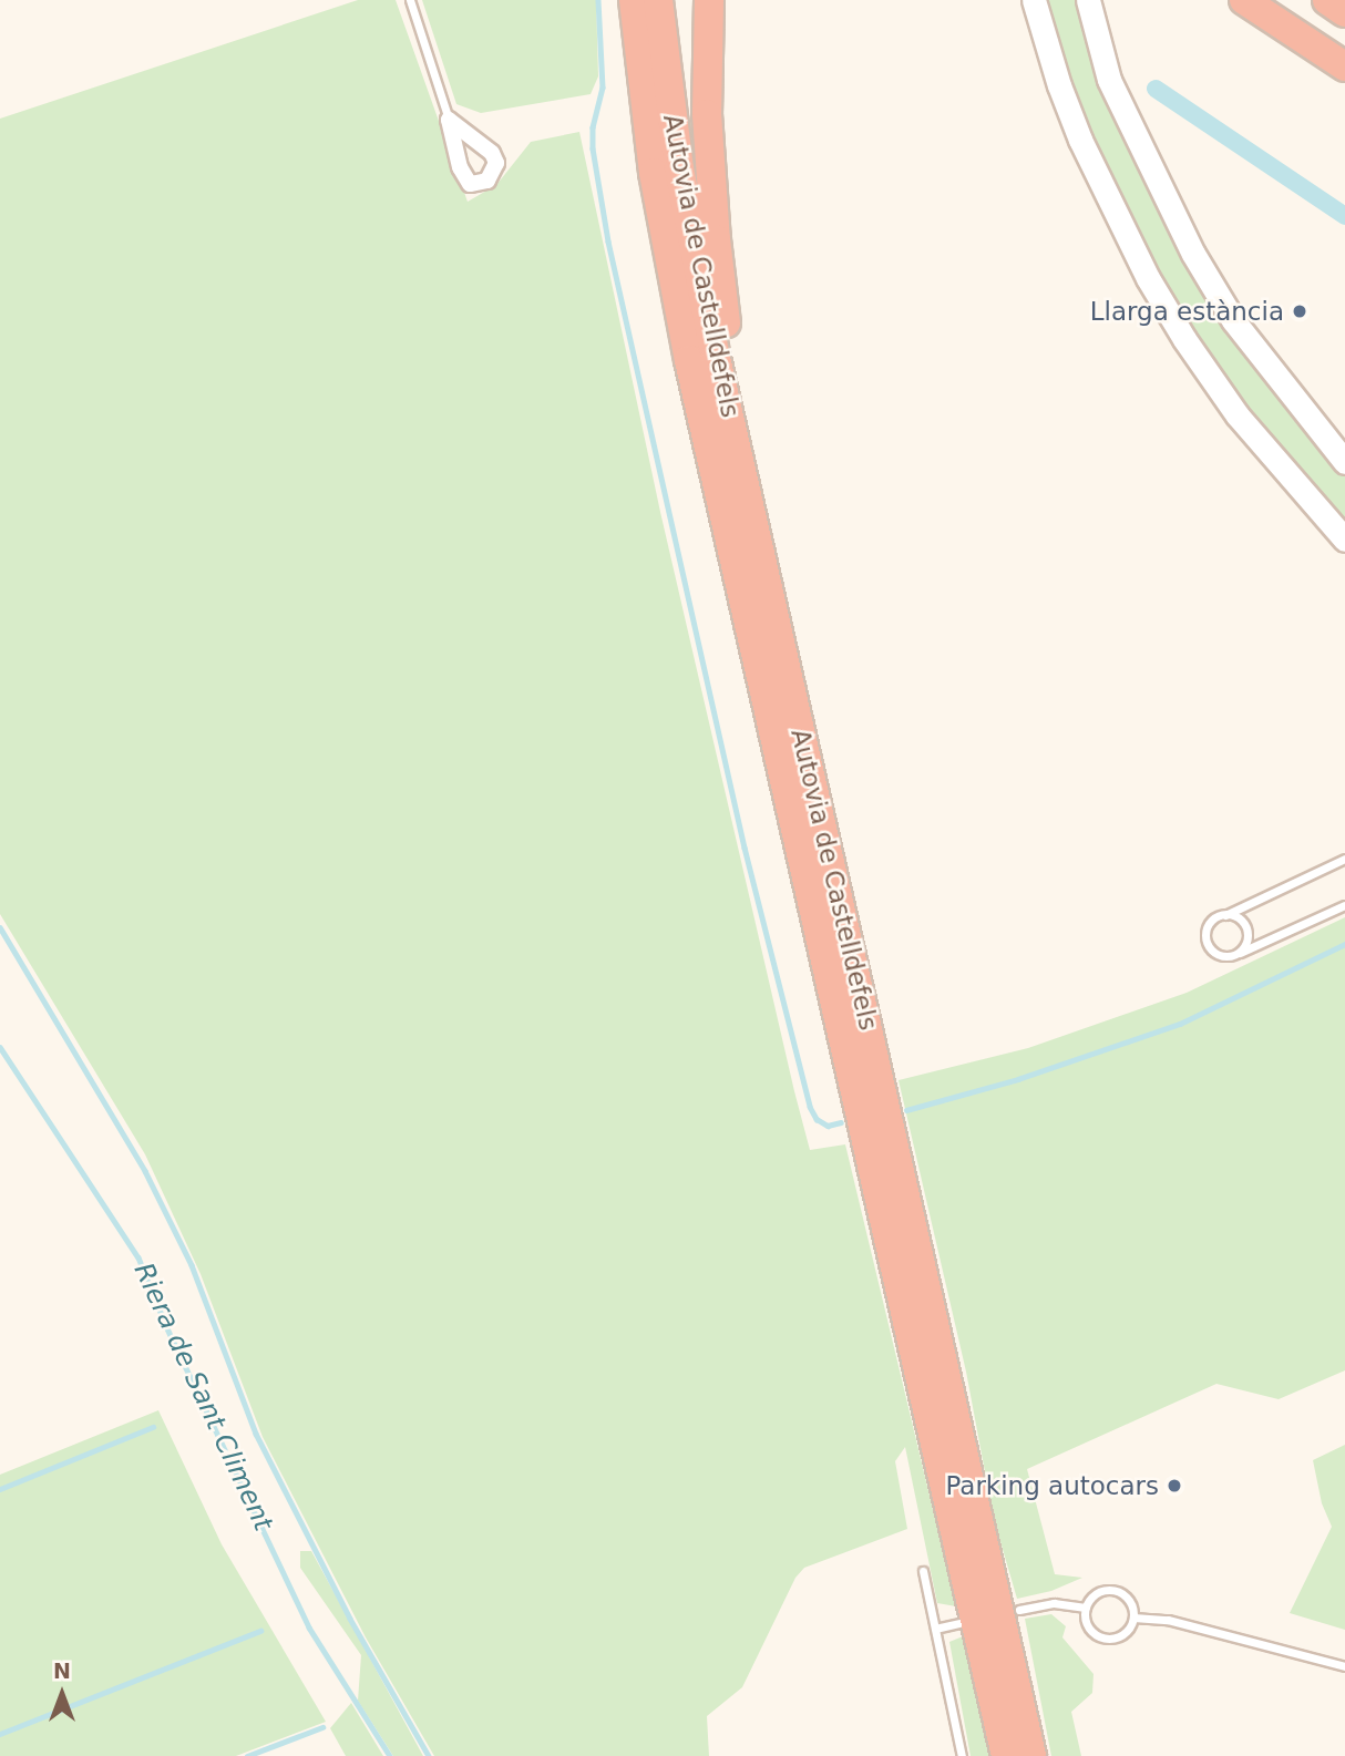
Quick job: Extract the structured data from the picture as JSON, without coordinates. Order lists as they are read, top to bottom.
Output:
{
  "streets": {
    "highway": ["Autovia de Castelldefels"]
  },
  "water": ["Riera de Sant Climent"],
  "places": ["Llarga estància", "Parking autocars"],
  "north": "top"
}
